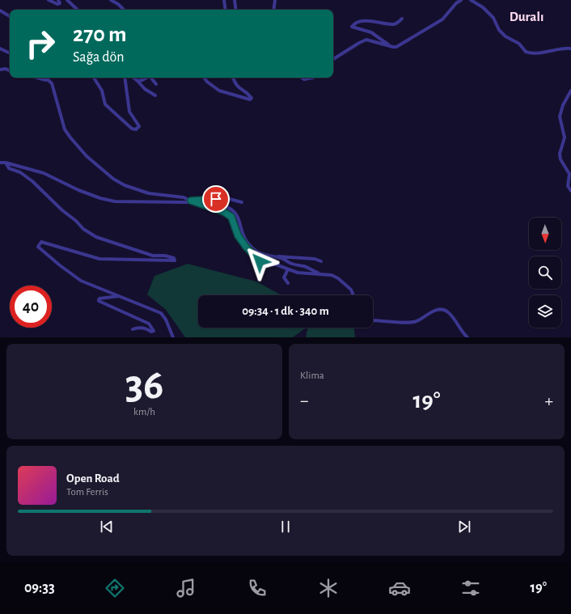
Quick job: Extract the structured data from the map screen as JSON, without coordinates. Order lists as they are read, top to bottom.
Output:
{
  "districts": ["Duralı"],
  "north": "bottom",
  "page": {
    "turn": ["270 m", "Sağa dön"],
    "limit": "40",
    "trip": "09:34 · 1 dk · 340 m",
    "tile": [
      ["36", "km/h"],
      "Klima"
    ],
    "heat": ["−", "19°", "+"],
    "song": ["Open Road", "Tom Ferris"],
    "tabs": ["09:33", "19°"]
  }
}
